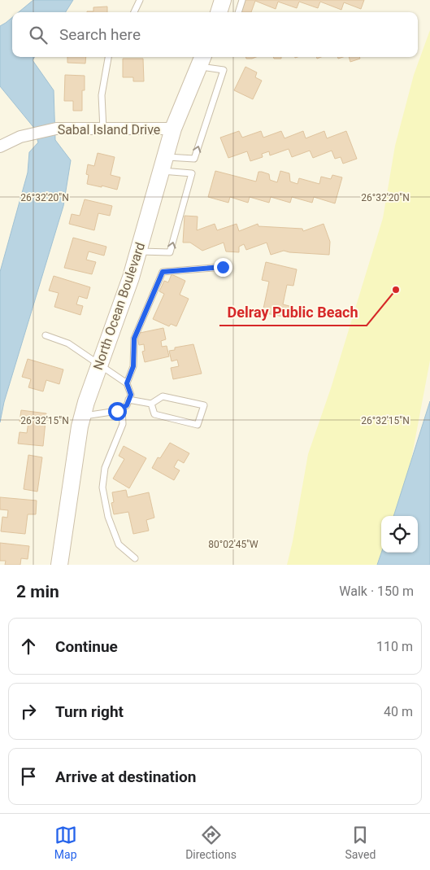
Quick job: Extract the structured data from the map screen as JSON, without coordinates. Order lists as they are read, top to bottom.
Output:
{
  "streets": {
    "main road": ["North Ocean Boulevard"],
    "street": ["Sabal Island Drive"]
  },
  "crossings": [
    ["Sabal Island Drive", "North Ocean Boulevard"]
  ],
  "places": ["Delray Public Beach"],
  "page": {
    "search": "Search here",
    "heading": ["2 min", "Walk · 150 m"],
    "list": [
      ["Continue", "110 m"],
      ["Turn right", "40 m"],
      "Arrive at destination"
    ],
    "nav": ["Map", "Directions", "Saved"]
  },
  "coordinates": ["26°32'20\"N", "26°32'15\"N", "80°02'45\"W"]
}
